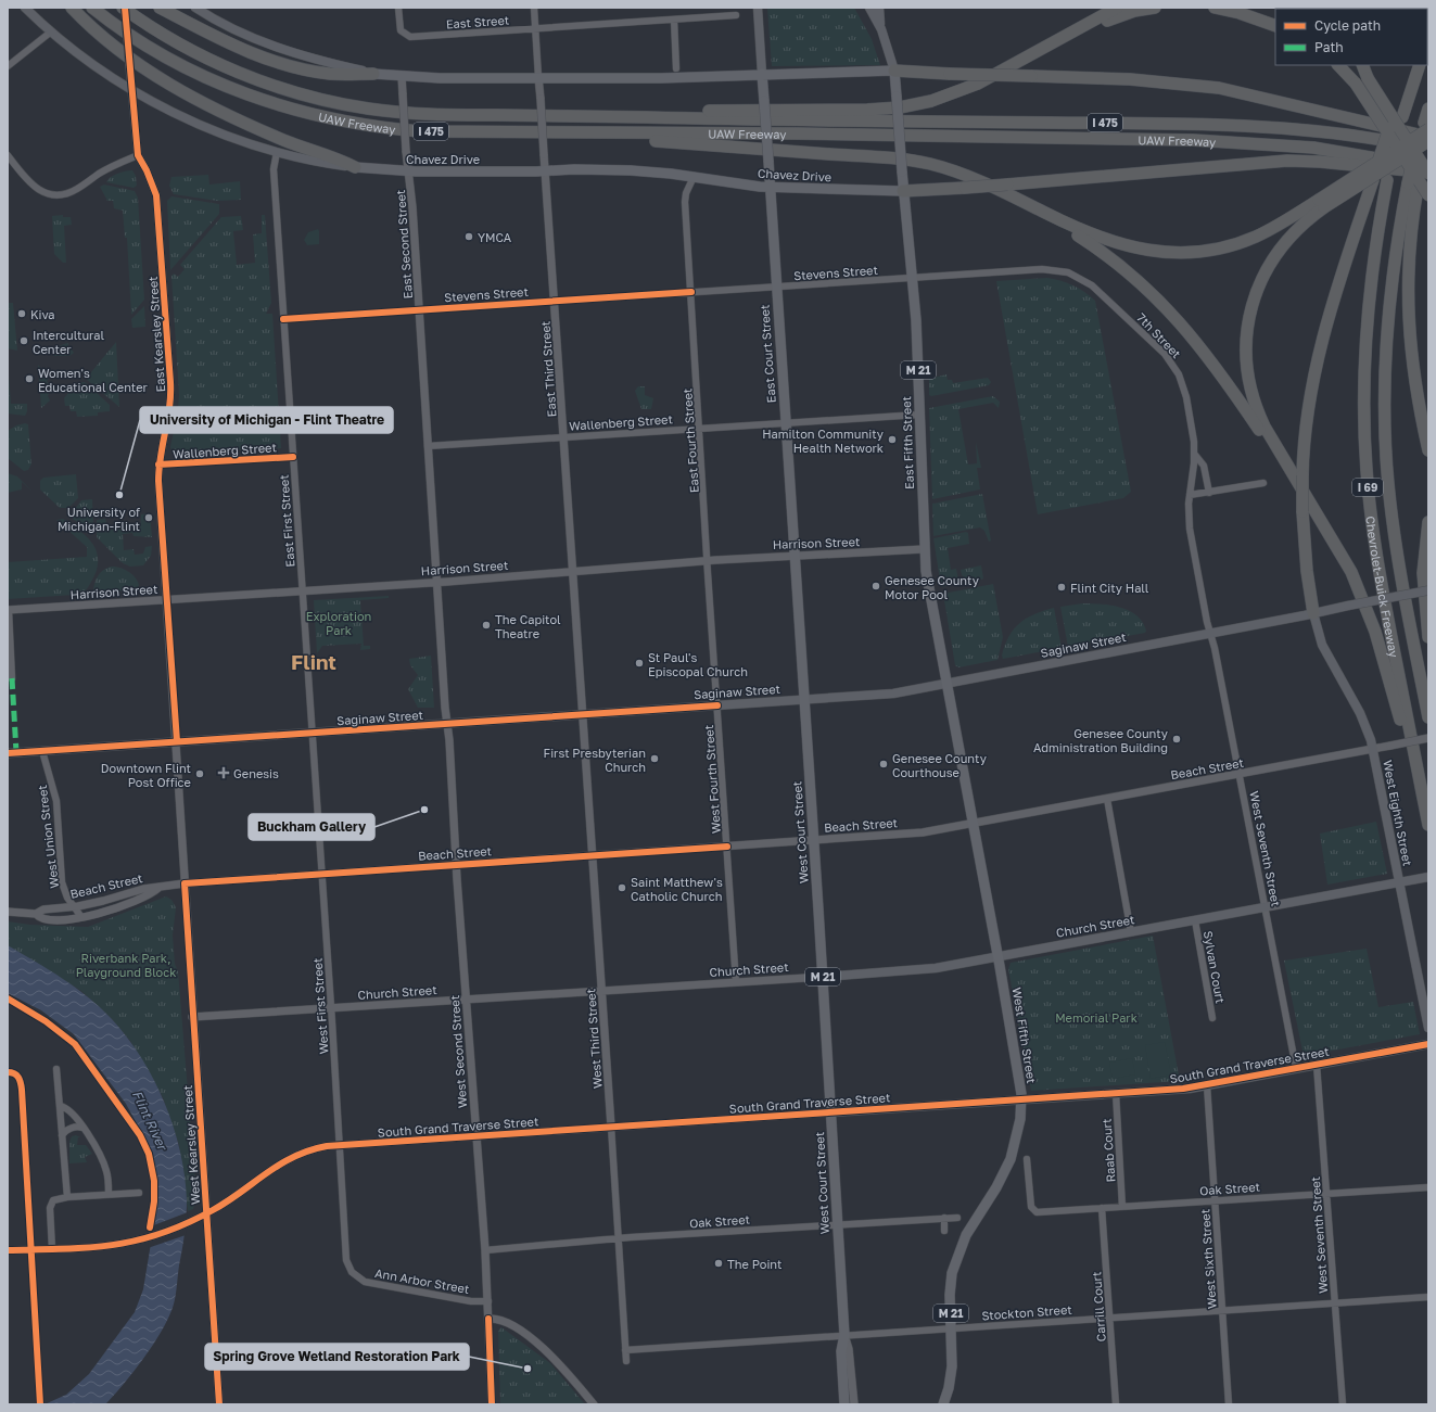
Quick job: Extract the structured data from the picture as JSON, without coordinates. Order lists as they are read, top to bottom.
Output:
{
  "streets": {
    "highway": [
      "UAW Freeway",
      "I 475",
      "I 69",
      "Chevrolet-Buick Freeway"
    ],
    "main road": [
      "Chavez Drive",
      "East Court Street",
      "M 21",
      "East Fifth Street",
      "Saginaw Street",
      "West Eighth Street",
      "West Court Street",
      "Church Street",
      "West Fifth Street",
      "South Grand Traverse Street"
    ],
    "street": [
      "East Street",
      "East Second Street",
      "Stevens Street",
      "East Kearsley Street",
      "7th Street",
      "East Third Street",
      "Wallenberg Street",
      "East Fourth Street",
      "East First Street",
      "Harrison Street",
      "Beach Street",
      "West Fourth Street",
      "West Union Street",
      "West Seventh Street",
      "Sylvan Court",
      "West First Street",
      "West Third Street",
      "West Second Street",
      "West Kearsley Street",
      "Raab Court",
      "Oak Street",
      "West Sixth Street",
      "Ann Arbor Street",
      "Carrill Court",
      "Stockton Street"
    ]
  },
  "crossings": [
    ["East Street", "East Third Street"],
    ["UAW Freeway", "East Kearsley Street"],
    ["Chavez Drive", "East Second Street"],
    ["Chavez Drive", "East Kearsley Street"],
    ["Chavez Drive", "East Court Street"],
    ["Chavez Drive", "East Third Street"],
    ["Chavez Drive", "East Fourth Street"],
    ["Chavez Drive", "East Fifth Street"],
    ["Chavez Drive", "East First Street"],
    ["East Second Street", "Stevens Street"],
    ["East Second Street", "Wallenberg Street"],
    ["East Second Street", "Harrison Street"],
    ["East Second Street", "Saginaw Street"],
    ["East Second Street", "West Second Street"],
    ["Stevens Street", "7th Street"],
    ["Stevens Street", "East Court Street"],
    ["Stevens Street", "East Third Street"],
    ["Stevens Street", "East Fourth Street"],
    ["Stevens Street", "East Fifth Street"],
    ["Stevens Street", "East First Street"],
    ["East Kearsley Street", "Wallenberg Street"],
    ["East Kearsley Street", "Harrison Street"],
    ["East Kearsley Street", "Saginaw Street"],
    ["East Kearsley Street", "West Kearsley Street"],
    ["7th Street", "Saginaw Street"],
    ["7th Street", "West Seventh Street"],
    ["East Court Street", "Wallenberg Street"],
    ["East Court Street", "Harrison Street"],
    ["East Court Street", "Saginaw Street"],
    ["East Court Street", "West Court Street"],
    ["East Third Street", "Wallenberg Street"],
    ["East Third Street", "Harrison Street"],
    ["East Third Street", "Saginaw Street"],
    ["East Third Street", "West Third Street"],
    ["Wallenberg Street", "East Fourth Street"],
    ["Wallenberg Street", "East Fifth Street"],
    ["Wallenberg Street", "East First Street"],
    ["East Fourth Street", "Harrison Street"],
    ["East Fourth Street", "Saginaw Street"],
    ["East Fourth Street", "West Fourth Street"],
    ["East Fifth Street", "Harrison Street"],
    ["East Fifth Street", "Saginaw Street"],
    ["East Fifth Street", "West Fifth Street"],
    ["East First Street", "Harrison Street"],
    ["East First Street", "Saginaw Street"],
    ["East First Street", "West First Street"],
    ["Saginaw Street", "West Fourth Street"],
    ["Saginaw Street", "West Eighth Street"],
    ["Saginaw Street", "West Court Street"],
    ["Saginaw Street", "West Union Street"],
    ["Saginaw Street", "West Seventh Street"],
    ["Saginaw Street", "West First Street"],
    ["Saginaw Street", "West Fifth Street"],
    ["Saginaw Street", "West Third Street"],
    ["Saginaw Street", "West Second Street"],
    ["Saginaw Street", "West Kearsley Street"],
    ["Beach Street", "West Fourth Street"],
    ["Beach Street", "West Eighth Street"],
    ["Beach Street", "West Court Street"],
    ["Beach Street", "West Union Street"],
    ["Beach Street", "West Seventh Street"],
    ["Beach Street", "West First Street"],
    ["Beach Street", "West Fifth Street"],
    ["Beach Street", "West Third Street"],
    ["Beach Street", "West Second Street"],
    ["Beach Street", "West Kearsley Street"],
    ["West Fourth Street", "Church Street"],
    ["West Eighth Street", "Church Street"],
    ["West Court Street", "Church Street"],
    ["West Court Street", "South Grand Traverse Street"],
    ["West Court Street", "Oak Street"],
    ["West Court Street", "Stockton Street"],
    ["West Seventh Street", "Church Street"],
    ["West Seventh Street", "South Grand Traverse Street"],
    ["West Seventh Street", "Oak Street"],
    ["West Seventh Street", "Stockton Street"],
    ["Church Street", "Sylvan Court"],
    ["Church Street", "West First Street"],
    ["Church Street", "West Fifth Street"],
    ["Church Street", "West Third Street"],
    ["Church Street", "West Second Street"],
    ["Church Street", "West Kearsley Street"],
    ["West First Street", "South Grand Traverse Street"],
    ["West First Street", "Ann Arbor Street"],
    ["West Fifth Street", "South Grand Traverse Street"],
    ["West Fifth Street", "Stockton Street"],
    ["West Third Street", "South Grand Traverse Street"],
    ["West Third Street", "Oak Street"],
    ["West Third Street", "Stockton Street"],
    ["West Second Street", "South Grand Traverse Street"],
    ["West Second Street", "Oak Street"],
    ["West Second Street", "Ann Arbor Street"],
    ["South Grand Traverse Street", "West Kearsley Street"],
    ["South Grand Traverse Street", "Raab Court"],
    ["South Grand Traverse Street", "West Sixth Street"],
    ["Raab Court", "Oak Street"],
    ["Oak Street", "West Sixth Street"],
    ["Oak Street", "Carrill Court"],
    ["West Sixth Street", "Stockton Street"],
    ["Carrill Court", "Stockton Street"]
  ],
  "districts": ["Flint"],
  "water": ["Flint River"],
  "parks": ["Exploration Park", "Riverbank Park, Playground Block", "Memorial Park"],
  "places": {
    "other": [
      "YMCA",
      "Kiva",
      "Intercultural Center",
      "Women's Educational Center",
      "Hamilton Community Health Network",
      "University of Michigan - Flint Theatre",
      "University of Michigan-Flint",
      "Genesee County Motor Pool",
      "Flint City Hall",
      "The Capitol Theatre",
      "St Paul's Episcopal Church",
      "Genesee County Administration Building",
      "First Presbyterian Church",
      "Genesee County Courthouse",
      "Downtown Flint Post Office",
      "Buckham Gallery",
      "Saint Matthew's Catholic Church",
      "The Point",
      "Spring Grove Wetland Restoration Park"
    ],
    "health": ["Genesis"]
  },
  "legend": ["Cycle path", "Path"]
}
